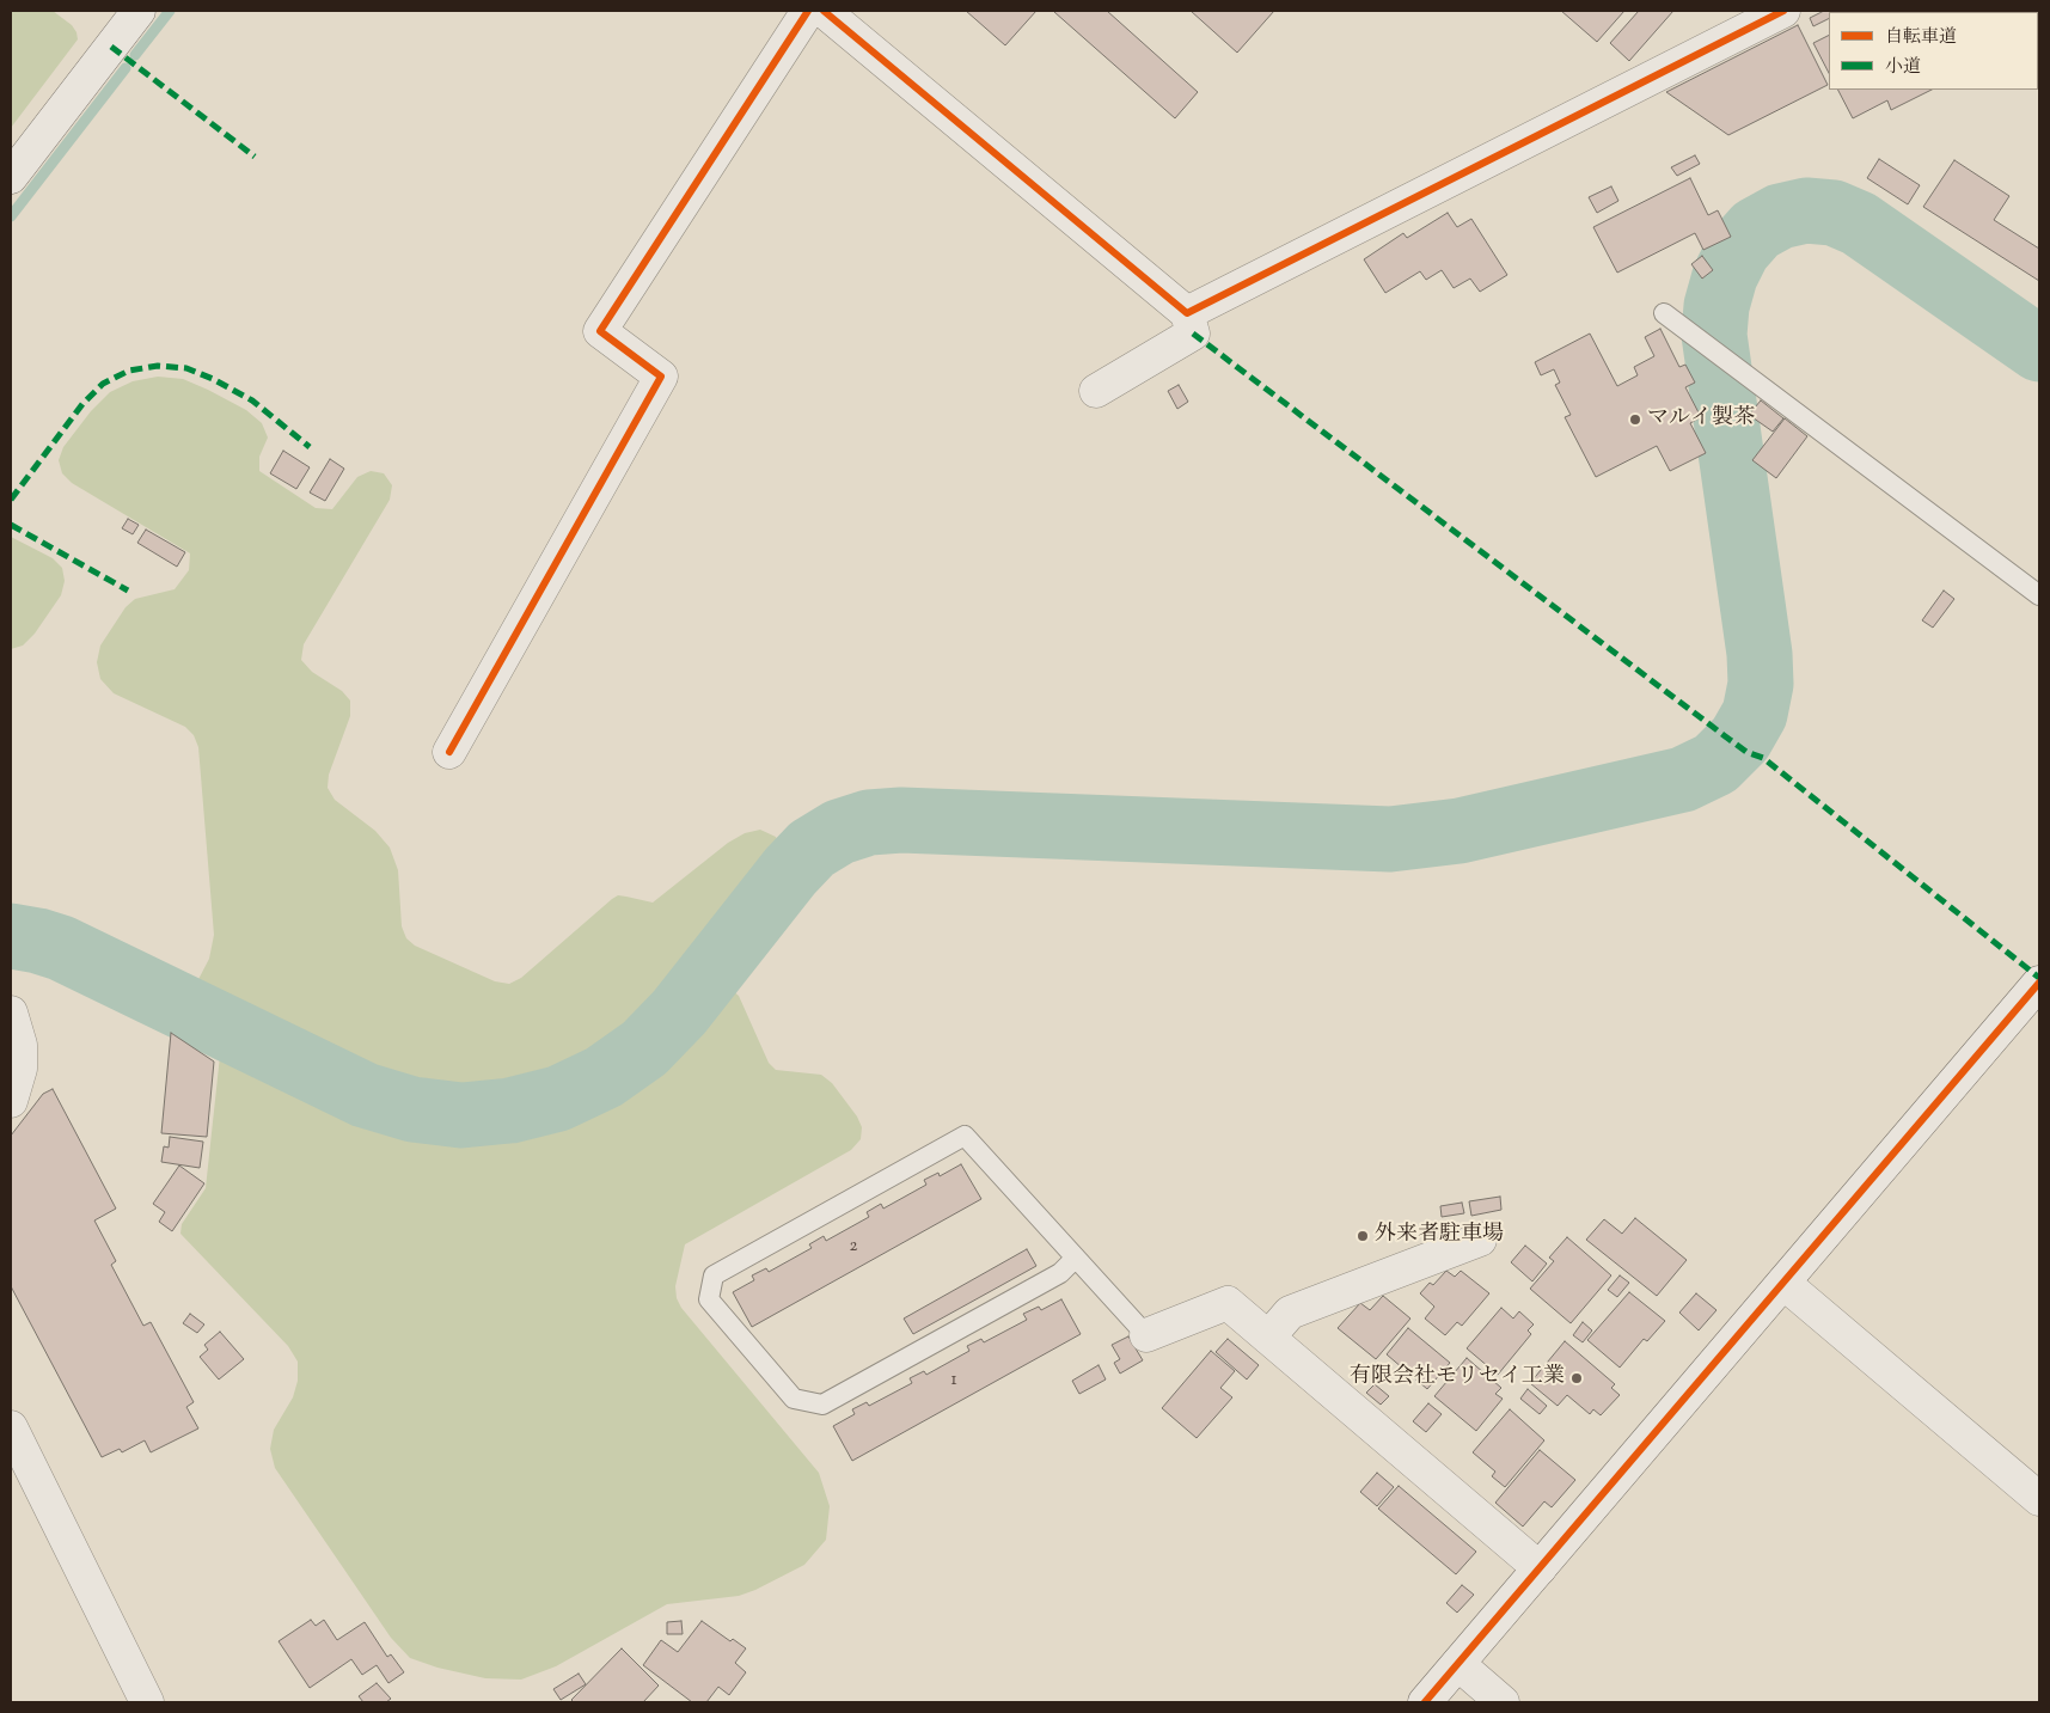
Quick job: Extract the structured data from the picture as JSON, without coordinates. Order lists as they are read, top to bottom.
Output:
{
  "places": ["マルイ製茶", "外来者駐車場", "有限会社モリセイ工業"],
  "house_numbers": ["2", "1"],
  "legend": ["自転車道", "小道"]
}
